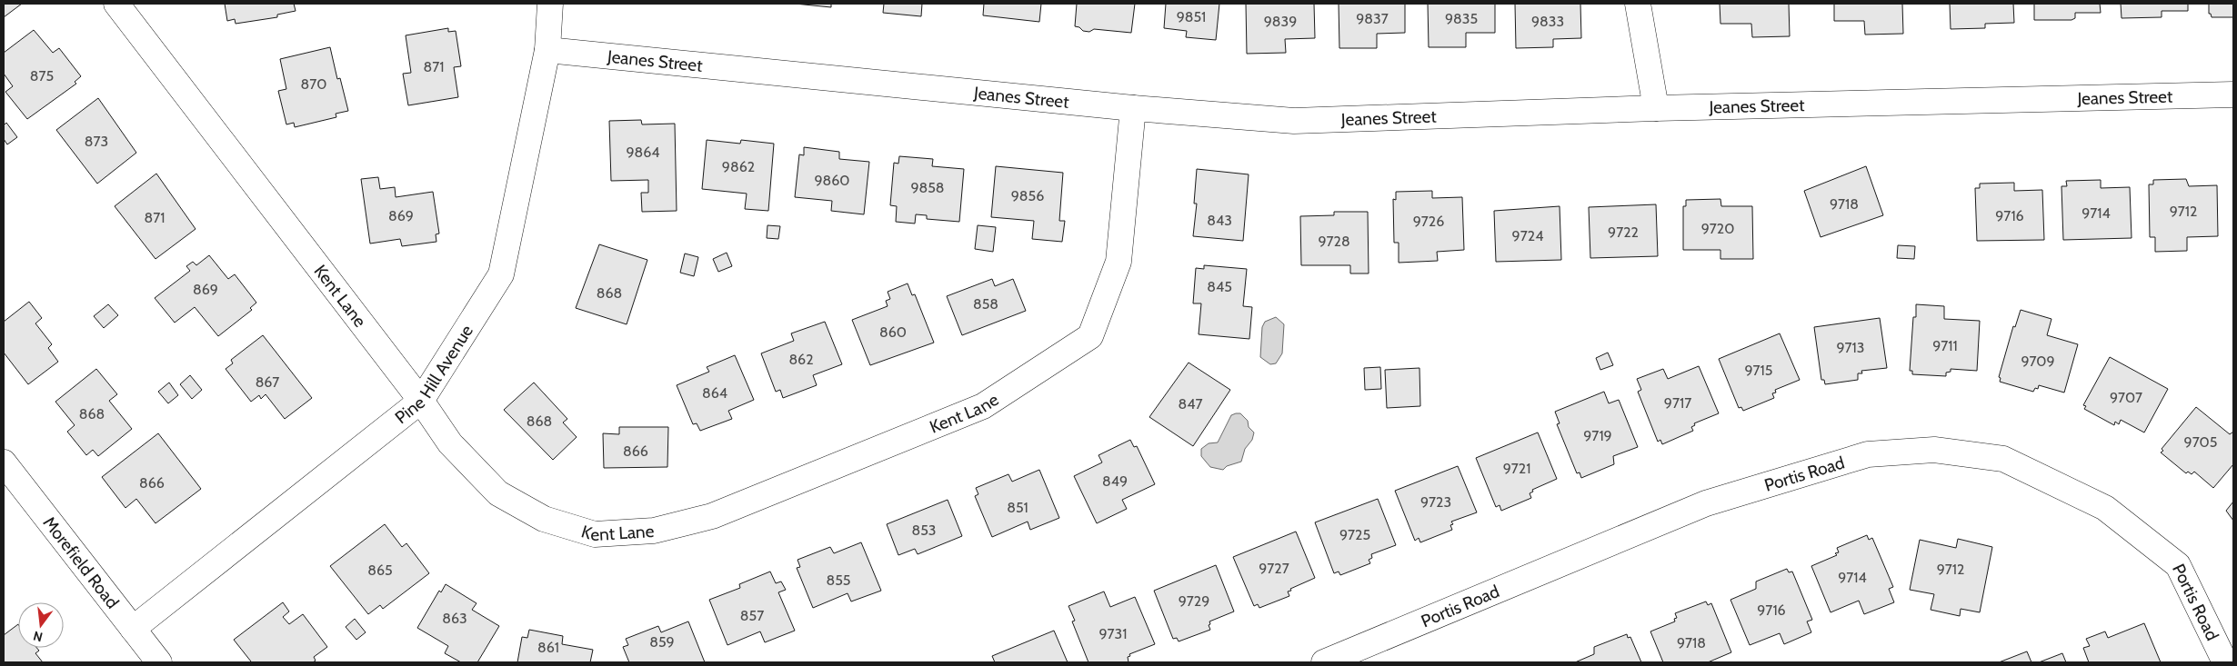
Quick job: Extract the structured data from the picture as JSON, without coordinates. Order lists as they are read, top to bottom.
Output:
{
  "streets": {
    "street": [
      "Jeanes Street",
      "Kent Lane",
      "Pine Hill Avenue",
      "Portis Road",
      "Morefield Road"
    ]
  },
  "crossings": [
    ["Jeanes Street", "Kent Lane"],
    ["Jeanes Street", "Pine Hill Avenue"],
    ["Kent Lane", "Pine Hill Avenue"],
    ["Pine Hill Avenue", "Morefield Road"]
  ],
  "house_numbers": [
    "9851",
    "9837",
    "9835",
    "9839",
    "9833",
    "871",
    "875",
    "870",
    "873",
    "9864",
    "9862",
    "9860",
    "9858",
    "9856",
    "9718",
    "9712",
    "9714",
    "869",
    "9716",
    "871",
    "843",
    "9726",
    "9720",
    "9722",
    "9724",
    "9728",
    "845",
    "869",
    "868",
    "858",
    "860",
    "9711",
    "9713",
    "862",
    "9709",
    "9715",
    "867",
    "864",
    "9707",
    "9717",
    "847",
    "868",
    "868",
    "9719",
    "9705",
    "866",
    "9721",
    "849",
    "866",
    "9723",
    "851",
    "853",
    "9725",
    "9727",
    "9712",
    "865",
    "9714",
    "855",
    "9729",
    "9716",
    "857",
    "863",
    "9731",
    "859",
    "9718",
    "861"
  ],
  "north": "bottom"
}
